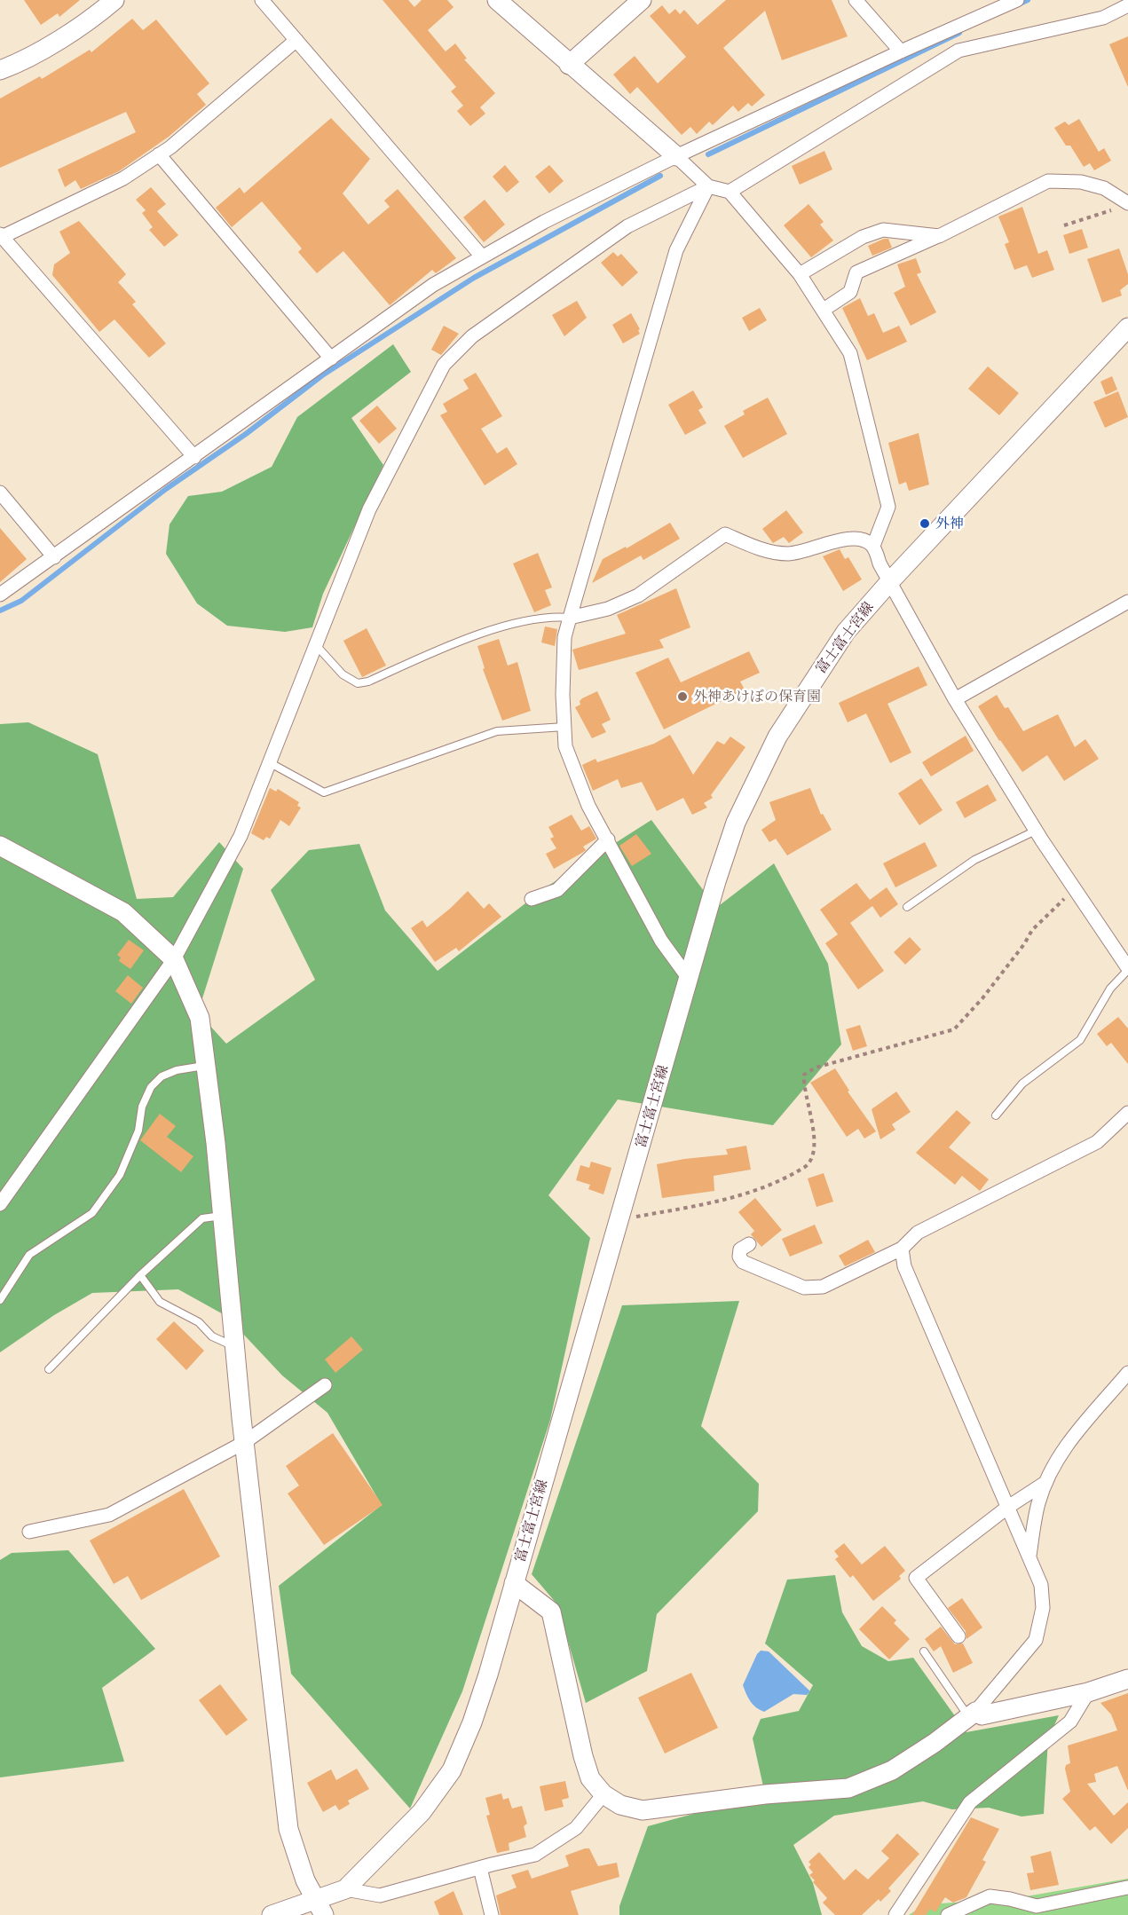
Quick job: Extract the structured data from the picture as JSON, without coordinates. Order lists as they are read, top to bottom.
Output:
{
  "streets": {
    "street": ["富士富士宮線"]
  },
  "places": ["外神", "外神あけぼの保育園"]
}
